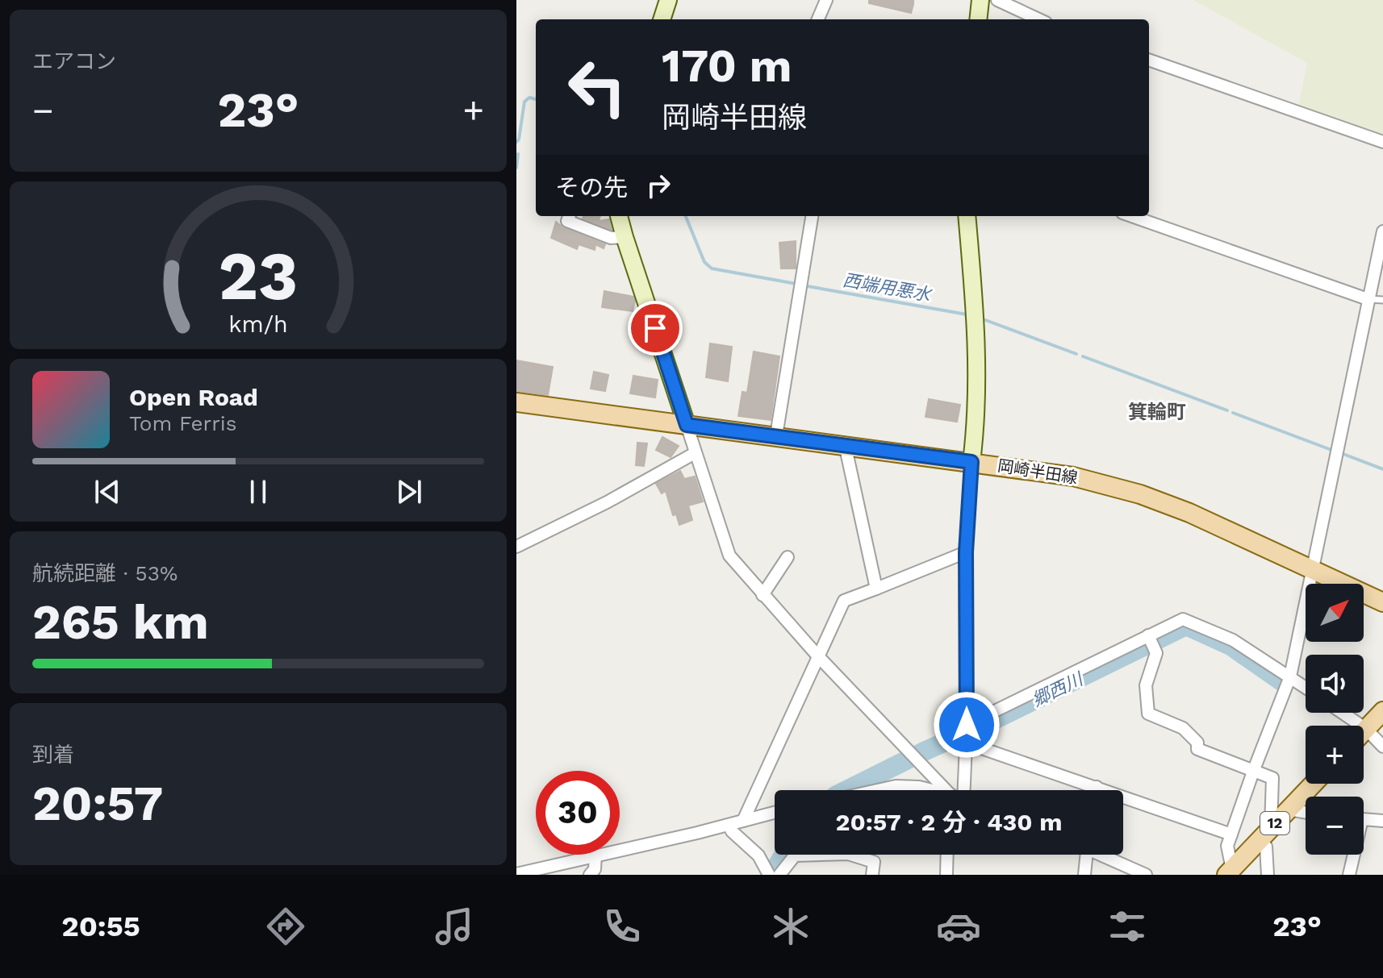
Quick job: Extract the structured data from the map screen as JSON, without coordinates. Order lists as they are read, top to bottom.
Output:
{
  "streets": {
    "main road": ["岡崎半田線", "12"]
  },
  "districts": ["箕輪町"],
  "water": ["西端用悪水", "郷西川"],
  "north": "top right",
  "page": {
    "tile": [
      "エアコン",
      ["航続距離 · 53%", "265 km"],
      ["到着", "20:57"]
    ],
    "turn": ["170 m", "岡崎半田線"],
    "heat": ["−", "23°", "+"],
    "then": "その先",
    "song": ["Open Road", "Tom Ferris"],
    "map_buttons": ["+", "−"],
    "limit": "30",
    "trip": "20:57 · 2 分 · 430 m",
    "tabs": ["20:55", "23°"],
    "gauge": ["23", "km/h"]
  }
}
